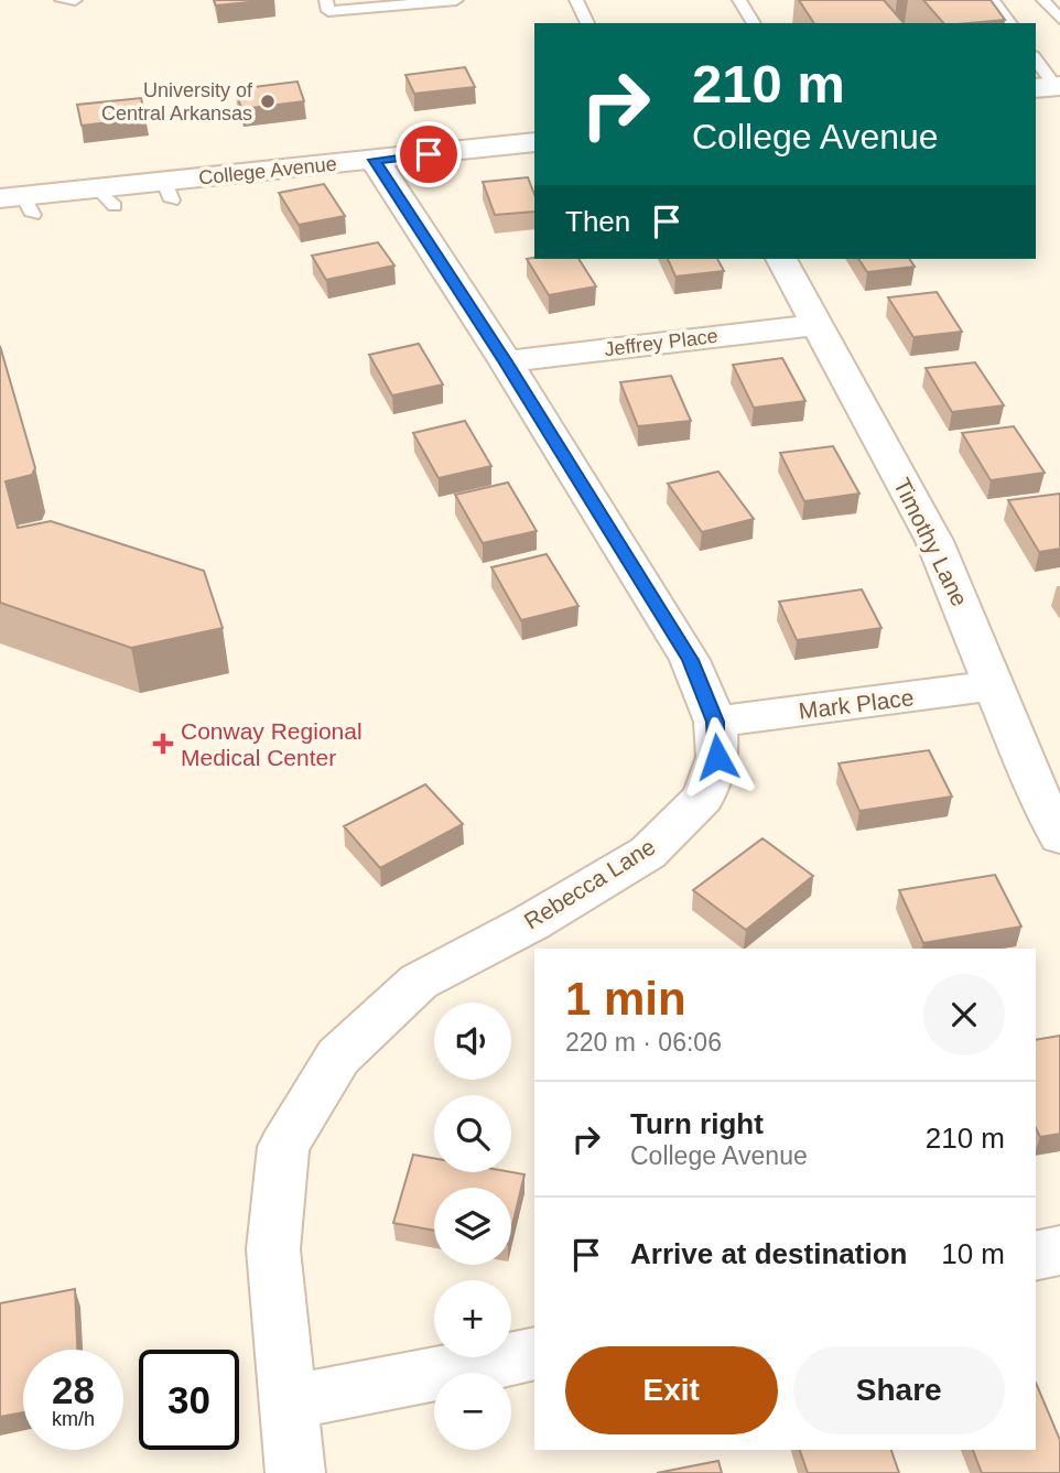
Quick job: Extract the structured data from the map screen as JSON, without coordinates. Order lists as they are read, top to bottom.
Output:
{
  "streets": {
    "street": [
      "College Avenue",
      "Jeffrey Place",
      "Timothy Lane",
      "Mark Place",
      "Rebecca Lane"
    ]
  },
  "crossings": [
    ["College Avenue", "Rebecca Lane"],
    ["Jeffrey Place", "Timothy Lane"],
    ["Jeffrey Place", "Rebecca Lane"],
    ["Timothy Lane", "Mark Place"],
    ["Mark Place", "Rebecca Lane"]
  ],
  "places": {
    "other": ["University of Central Arkansas"],
    "health": ["Conway Regional Medical Center"]
  },
  "page": {
    "turn": ["210 m", "College Avenue"],
    "then": "Then",
    "heading": ["1 min", "220 m · 06:06"],
    "map_buttons": ["+", "−"],
    "list": [
      {
        "name": "Turn right",
        "note": "College Avenue",
        "value": "210 m"
      },
      {
        "name": "Arrive at destination",
        "value": "10 m"
      }
    ],
    "buttons": ["Exit", "Share"],
    "speed": "28 km/h",
    "limit": "30"
  }
}
